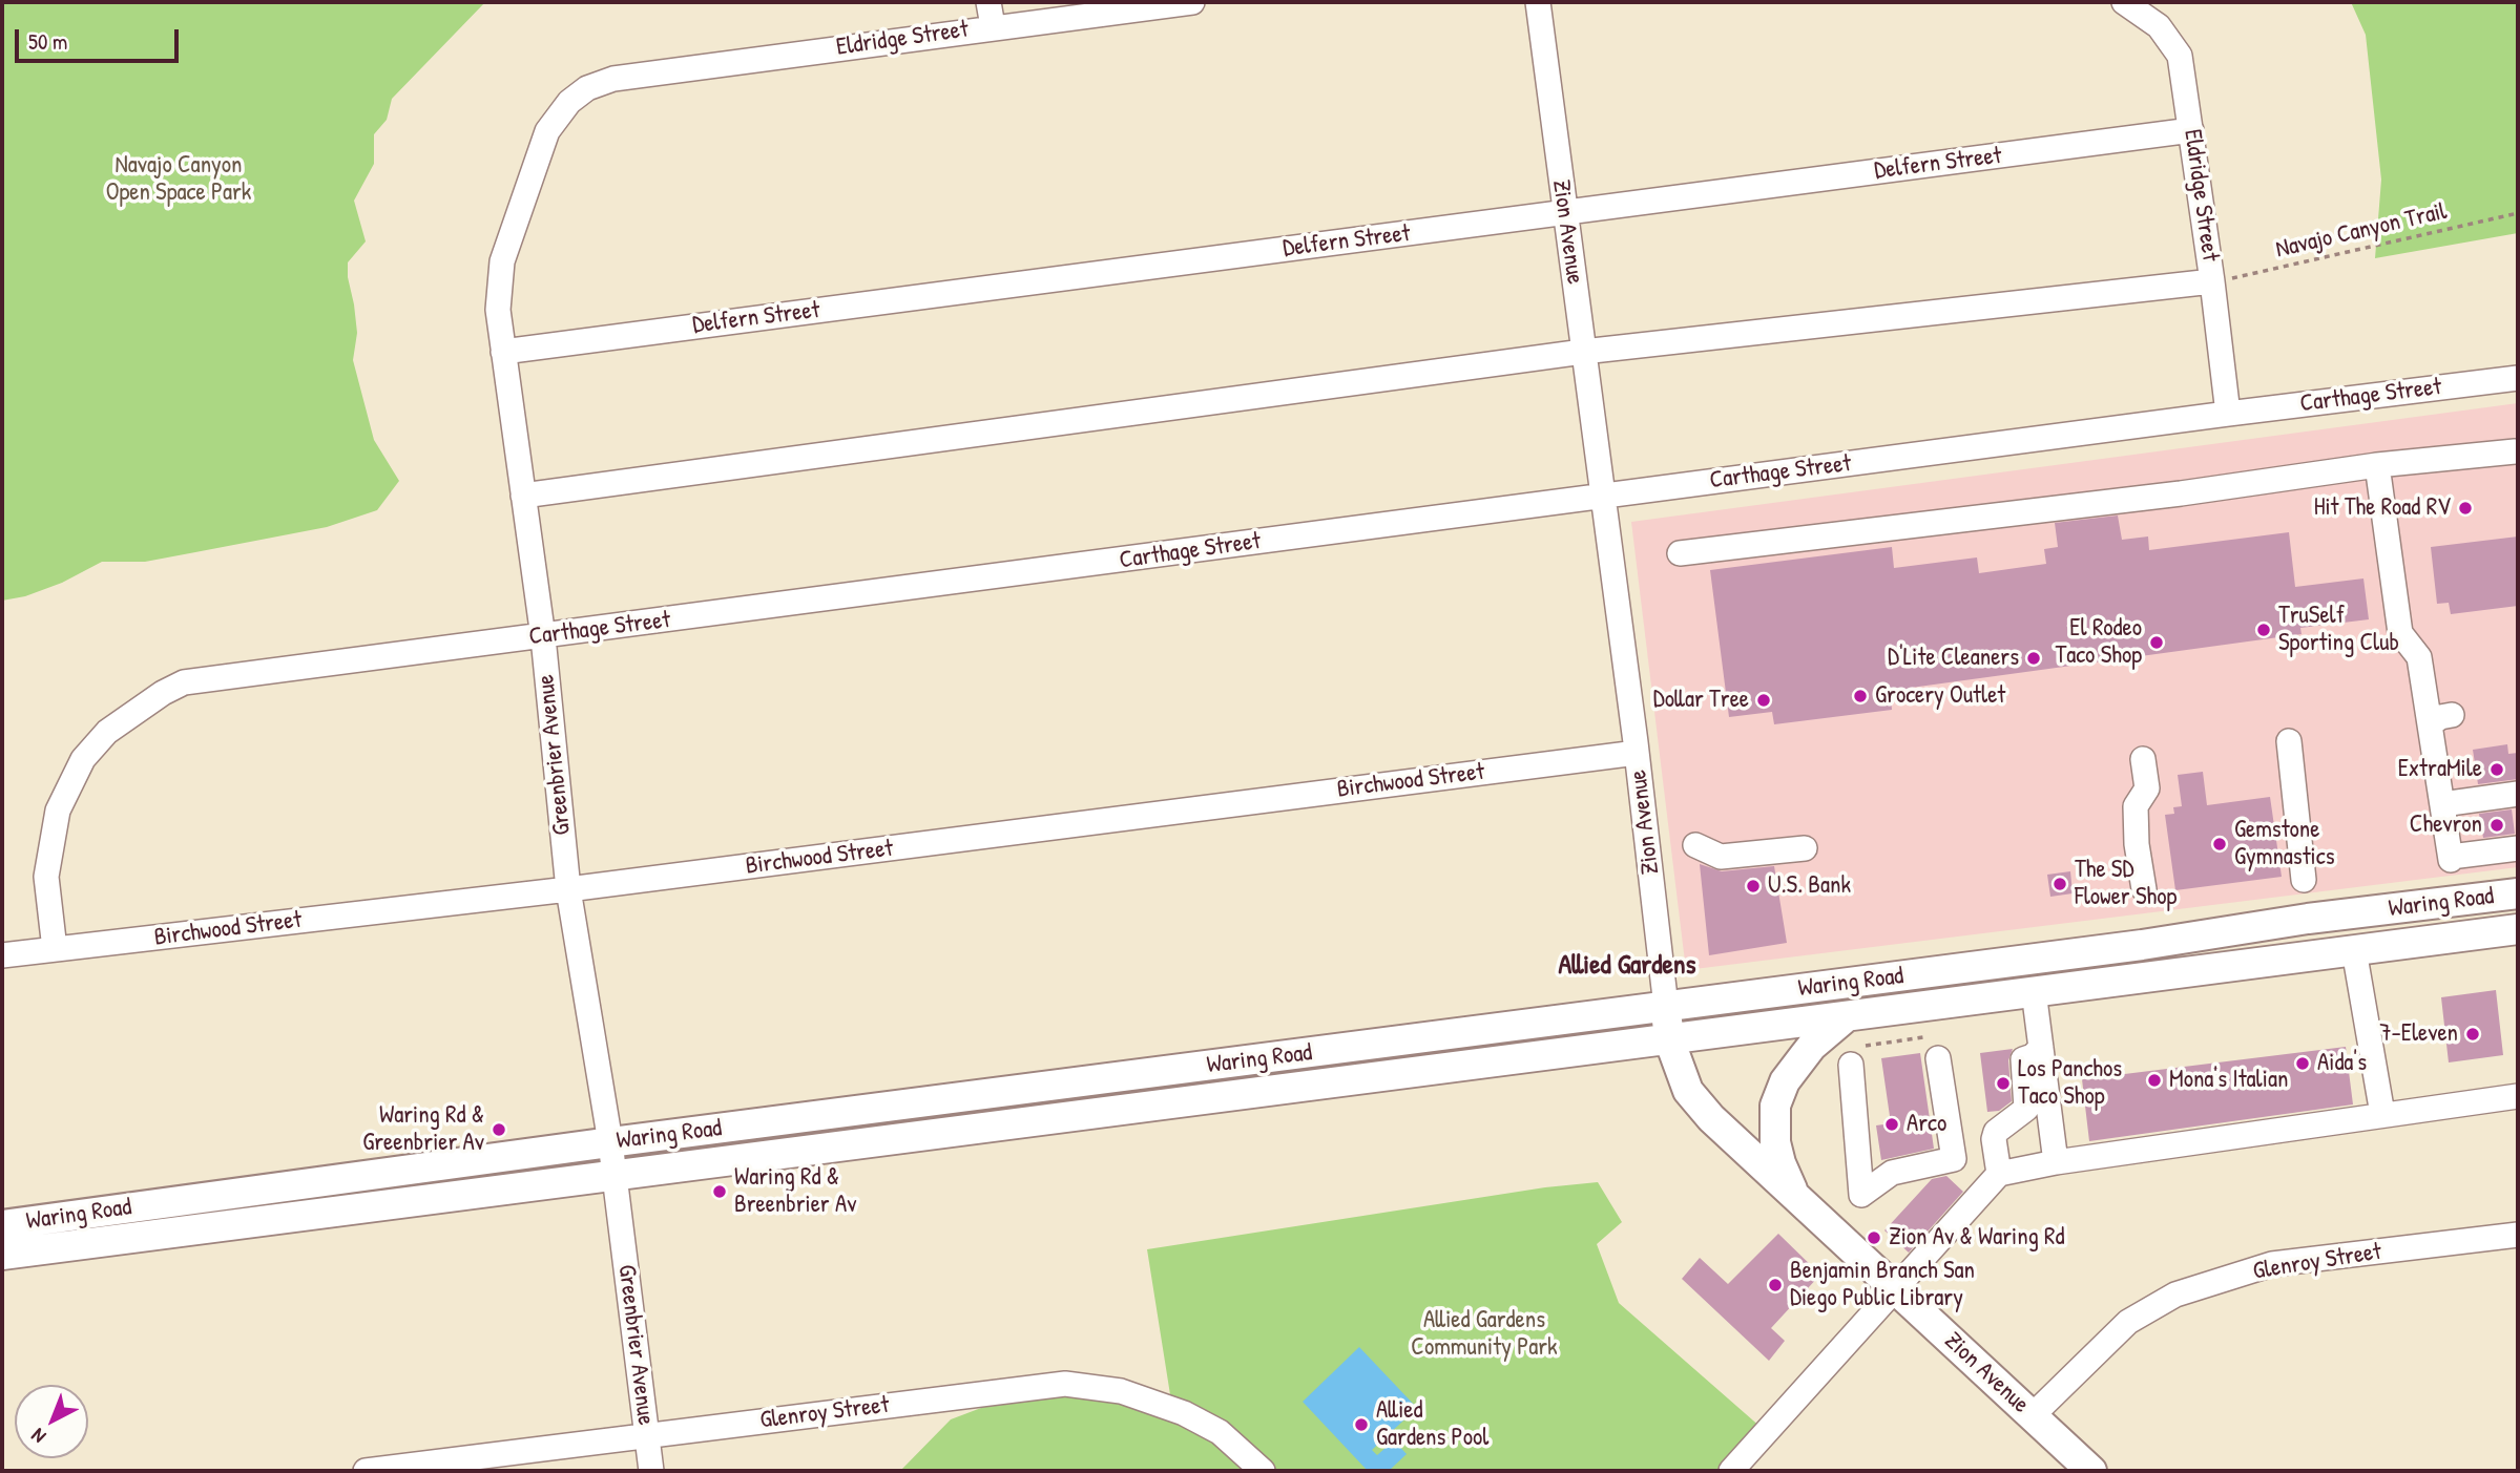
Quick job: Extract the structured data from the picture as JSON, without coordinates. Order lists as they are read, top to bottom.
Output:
{
  "streets": {
    "main road": ["Zion Avenue", "Waring Road"],
    "street": [
      "Eldridge Street",
      "Delfern Street",
      "Carthage Street",
      "Greenbrier Avenue",
      "Birchwood Street",
      "Glenroy Street"
    ],
    "path": ["Navajo Canyon Trail"]
  },
  "crossings": [
    ["Eldridge Street", "Delfern Street"],
    ["Eldridge Street", "Navajo Canyon Trail"],
    ["Eldridge Street", "Carthage Street"],
    ["Eldridge Street", "Greenbrier Avenue"],
    ["Delfern Street", "Zion Avenue"],
    ["Delfern Street", "Greenbrier Avenue"],
    ["Zion Avenue", "Carthage Street"],
    ["Zion Avenue", "Birchwood Street"],
    ["Zion Avenue", "Waring Road"],
    ["Zion Avenue", "Glenroy Street"],
    ["Carthage Street", "Greenbrier Avenue"],
    ["Carthage Street", "Birchwood Street"],
    ["Greenbrier Avenue", "Birchwood Street"],
    ["Greenbrier Avenue", "Waring Road"],
    ["Greenbrier Avenue", "Glenroy Street"]
  ],
  "districts": ["Allied Gardens"],
  "parks": ["Navajo Canyon Open Space Park", "Allied Gardens Community Park"],
  "places": [
    "Hit The Road RV",
    "TruSelf Sporting Club",
    "El Rodeo Taco Shop",
    "D'Lite Cleaners",
    "Grocery Outlet",
    "Dollar Tree",
    "ExtraMile",
    "Chevron",
    "Gemstone Gymnastics",
    "The SD Flower Shop",
    "U.S. Bank",
    "7-Eleven",
    "Aida's",
    "Mona's Italian",
    "Los Panchos Taco Shop",
    "Arco",
    "Waring Rd & Greenbrier Av",
    "Waring Rd & Breenbrier Av",
    "Zion Av & Waring Rd",
    "Benjamin Branch San Diego Public Library",
    "Allied Gardens Pool"
  ],
  "scale_bar": "50 m",
  "north": "bottom left"
}
